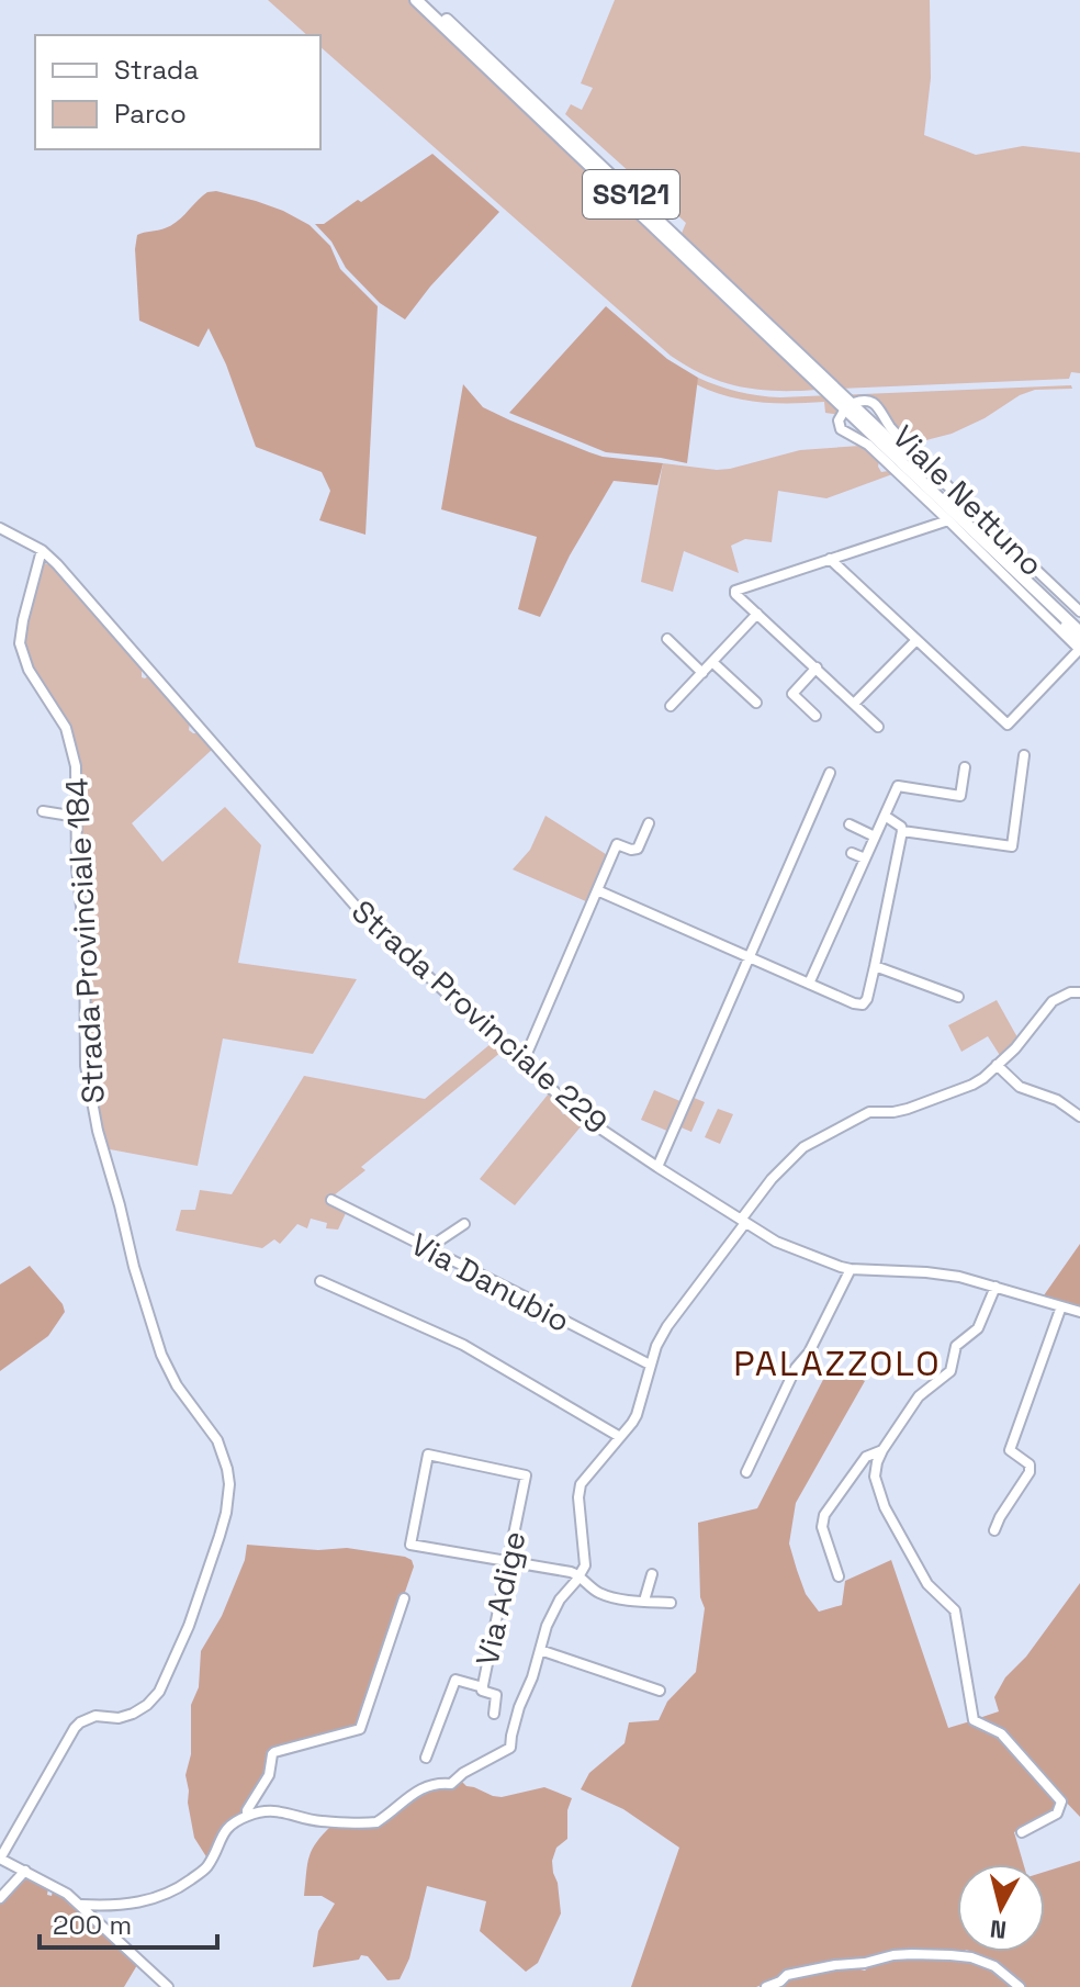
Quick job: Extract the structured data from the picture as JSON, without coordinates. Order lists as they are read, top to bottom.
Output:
{
  "streets": {
    "main road": ["SS121"],
    "street": [
      "Viale Nettuno",
      "Strada Provinciale 184",
      "Strada Provinciale 229",
      "Via Danubio",
      "Via Adige"
    ]
  },
  "crossings": [
    ["Strada Provinciale 184", "Strada Provinciale 229"]
  ],
  "districts": ["PALAZZOLO"],
  "legend": ["Strada", "Parco"],
  "scale_bar": "200 m",
  "north": "bottom"
}
